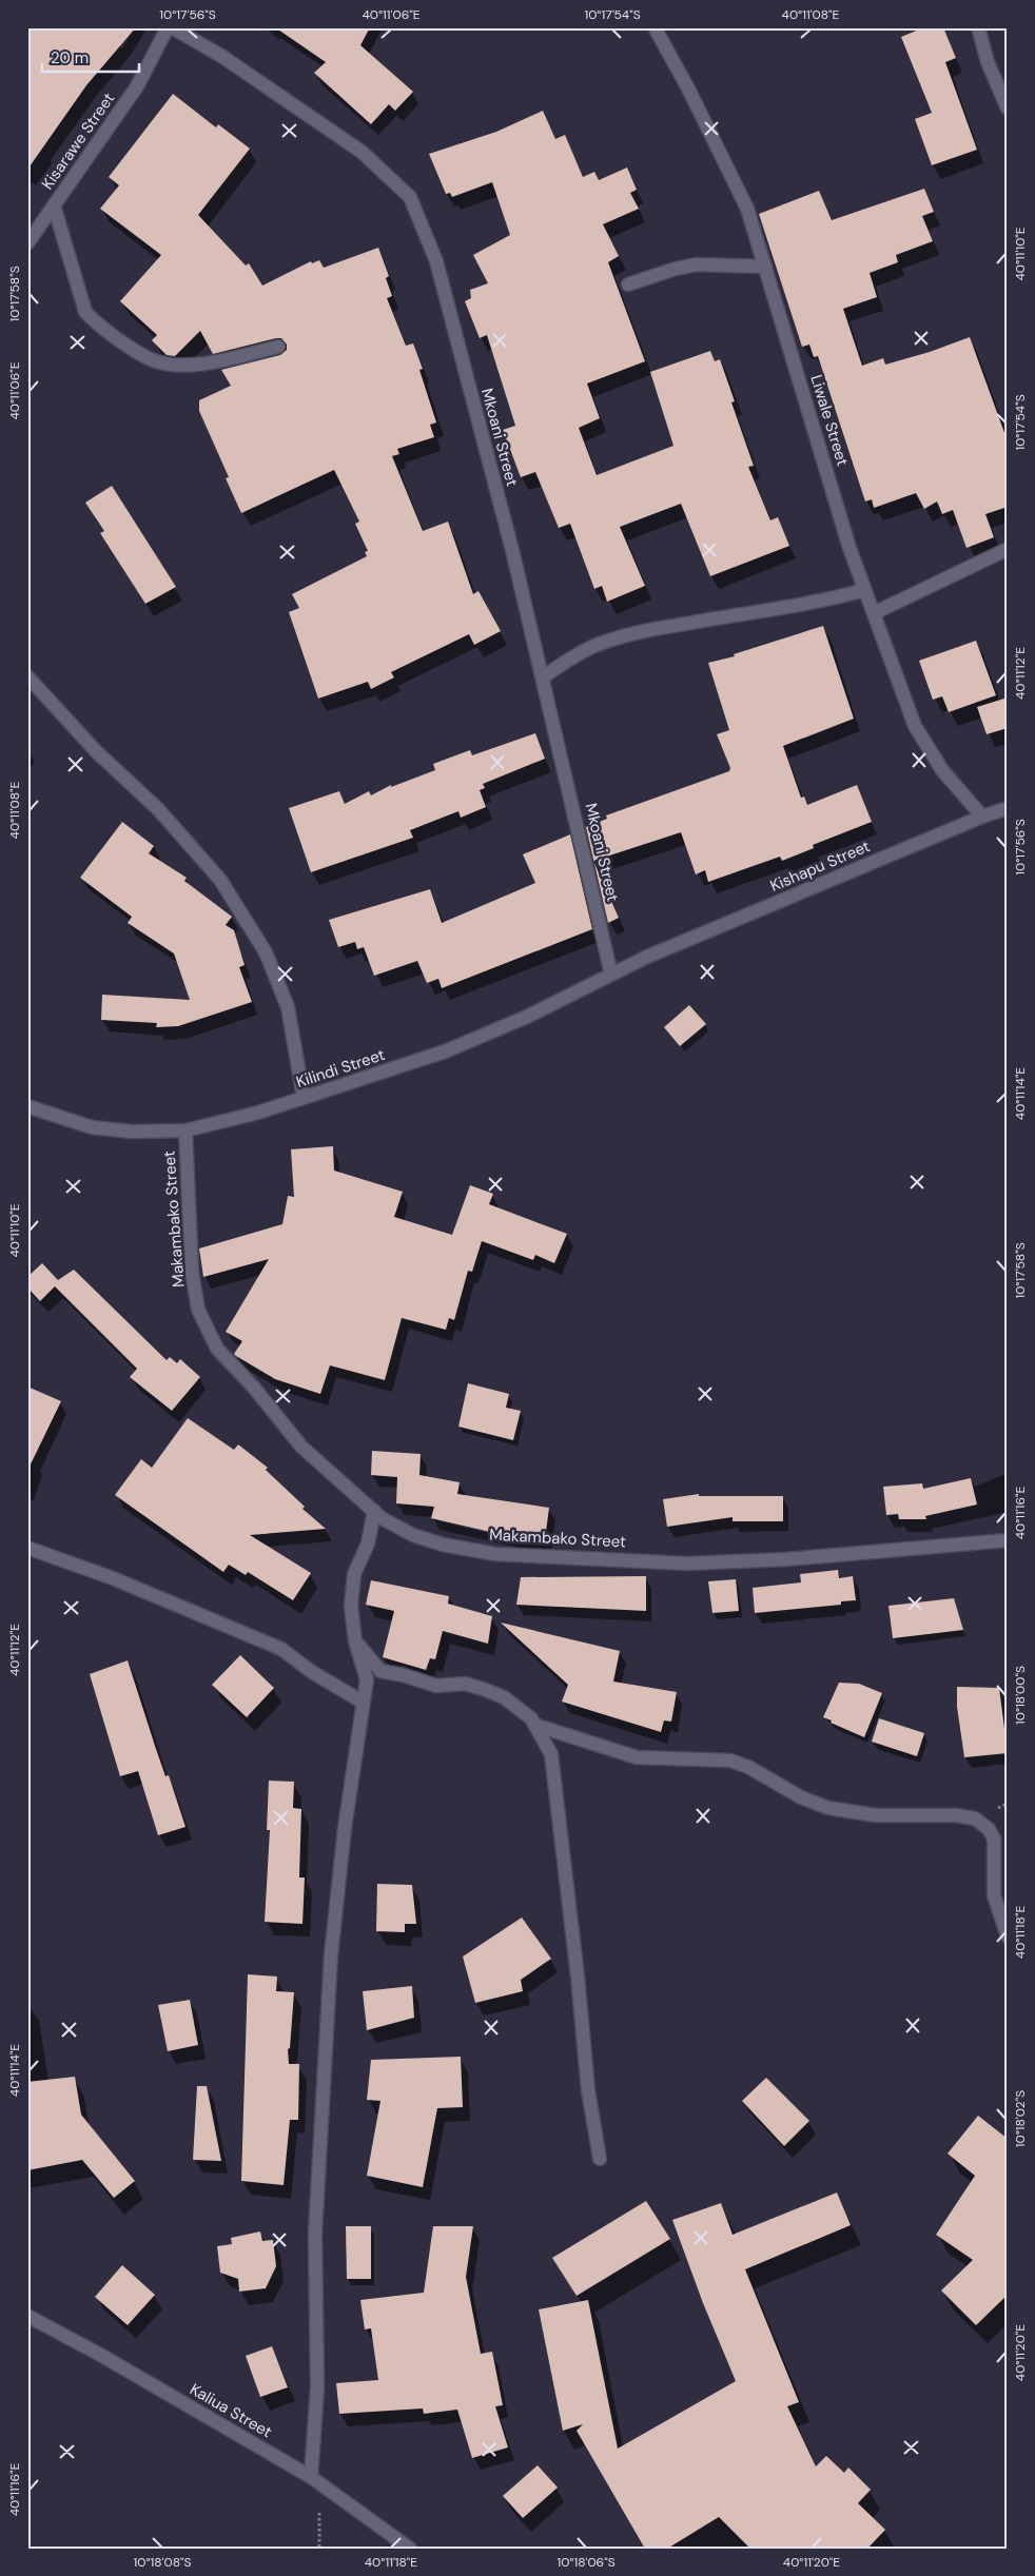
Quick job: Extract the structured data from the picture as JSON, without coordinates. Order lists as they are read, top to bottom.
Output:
{
  "streets": {
    "street": [
      "Kisarawe Street",
      "Liwale Street",
      "Mkoani Street",
      "Kishapu Street",
      "Kilindi Street",
      "Makambako Street",
      "Kaliua Street"
    ]
  },
  "crossings": [
    ["Liwale Street", "Kishapu Street"],
    ["Mkoani Street", "Kilindi Street"],
    ["Kishapu Street", "Kilindi Street"],
    ["Kilindi Street", "Makambako Street"]
  ],
  "scale_bar": "20 m",
  "coordinates": [
    "10°17'56\"S",
    "40°11'06\"E",
    "10°17'54\"S",
    "40°11'08\"E",
    "40°11'10\"E",
    "10°17'58\"S",
    "40°11'12\"E",
    "40°11'14\"E",
    "40°11'16\"E",
    "10°18'00\"S",
    "40°11'18\"E",
    "10°18'02\"S",
    "40°11'20\"E",
    "10°18'08\"S",
    "10°18'06\"S"
  ]
}
